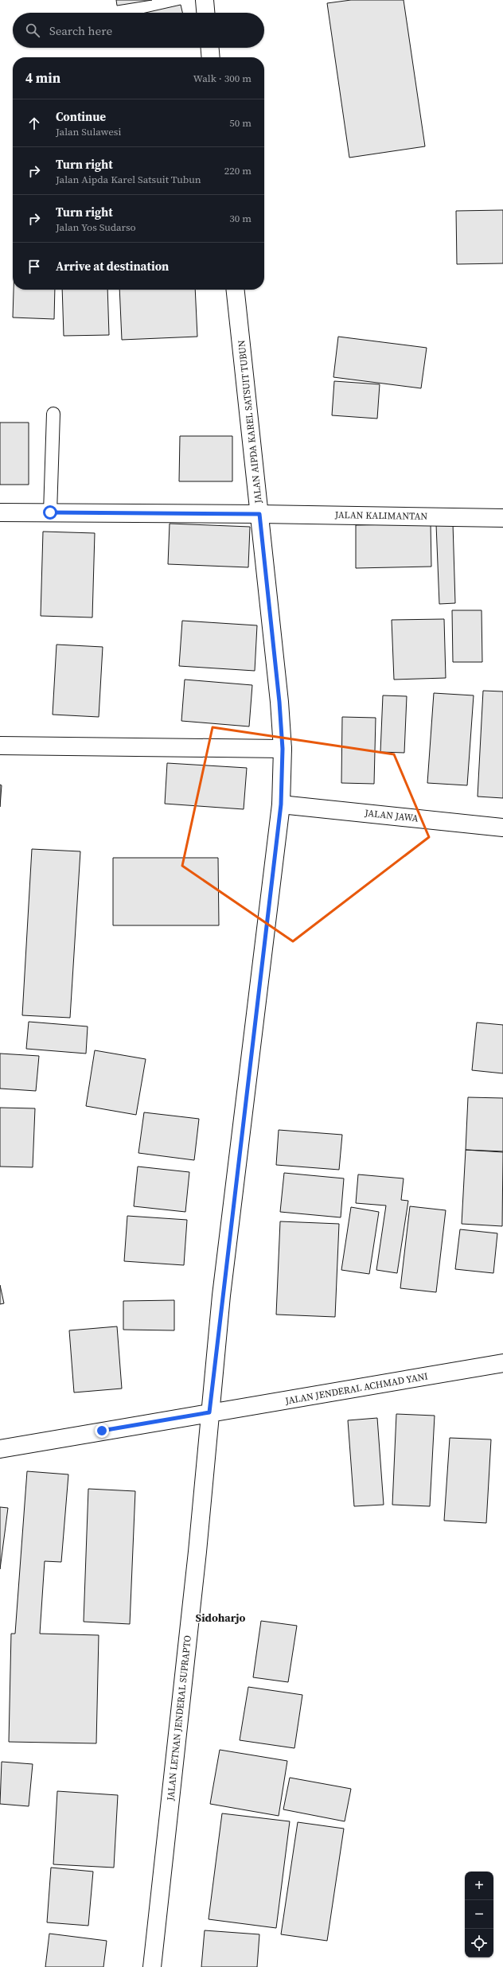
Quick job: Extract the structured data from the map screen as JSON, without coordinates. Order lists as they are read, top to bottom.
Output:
{
  "streets": {
    "street": [
      "JALAN AIPDA KAREL SATSUIT TUBUN",
      "JALAN KALIMANTAN",
      "JALAN JAWA",
      "JALAN JENDERAL ACHMAD YANI",
      "JALAN LETNAN JENDERAL SUPRAPTO"
    ]
  },
  "crossings": [
    ["JALAN AIPDA KAREL SATSUIT TUBUN", "JALAN KALIMANTAN"],
    ["JALAN AIPDA KAREL SATSUIT TUBUN", "JALAN JAWA"],
    ["JALAN AIPDA KAREL SATSUIT TUBUN", "JALAN JENDERAL ACHMAD YANI"],
    ["JALAN AIPDA KAREL SATSUIT TUBUN", "JALAN LETNAN JENDERAL SUPRAPTO"],
    ["JALAN JENDERAL ACHMAD YANI", "JALAN LETNAN JENDERAL SUPRAPTO"]
  ],
  "districts": ["Sidoharjo"],
  "page": {
    "search": "Search here",
    "heading": ["4 min", "Walk · 300 m"],
    "list": [
      ["Continue", "Jalan Sulawesi", "50 m"],
      ["Turn right", "Jalan Aipda Karel Satsuit Tubun", "220 m"],
      ["Turn right", "Jalan Yos Sudarso", "30 m"],
      "Arrive at destination"
    ],
    "map_buttons": ["+", "−"]
  }
}
